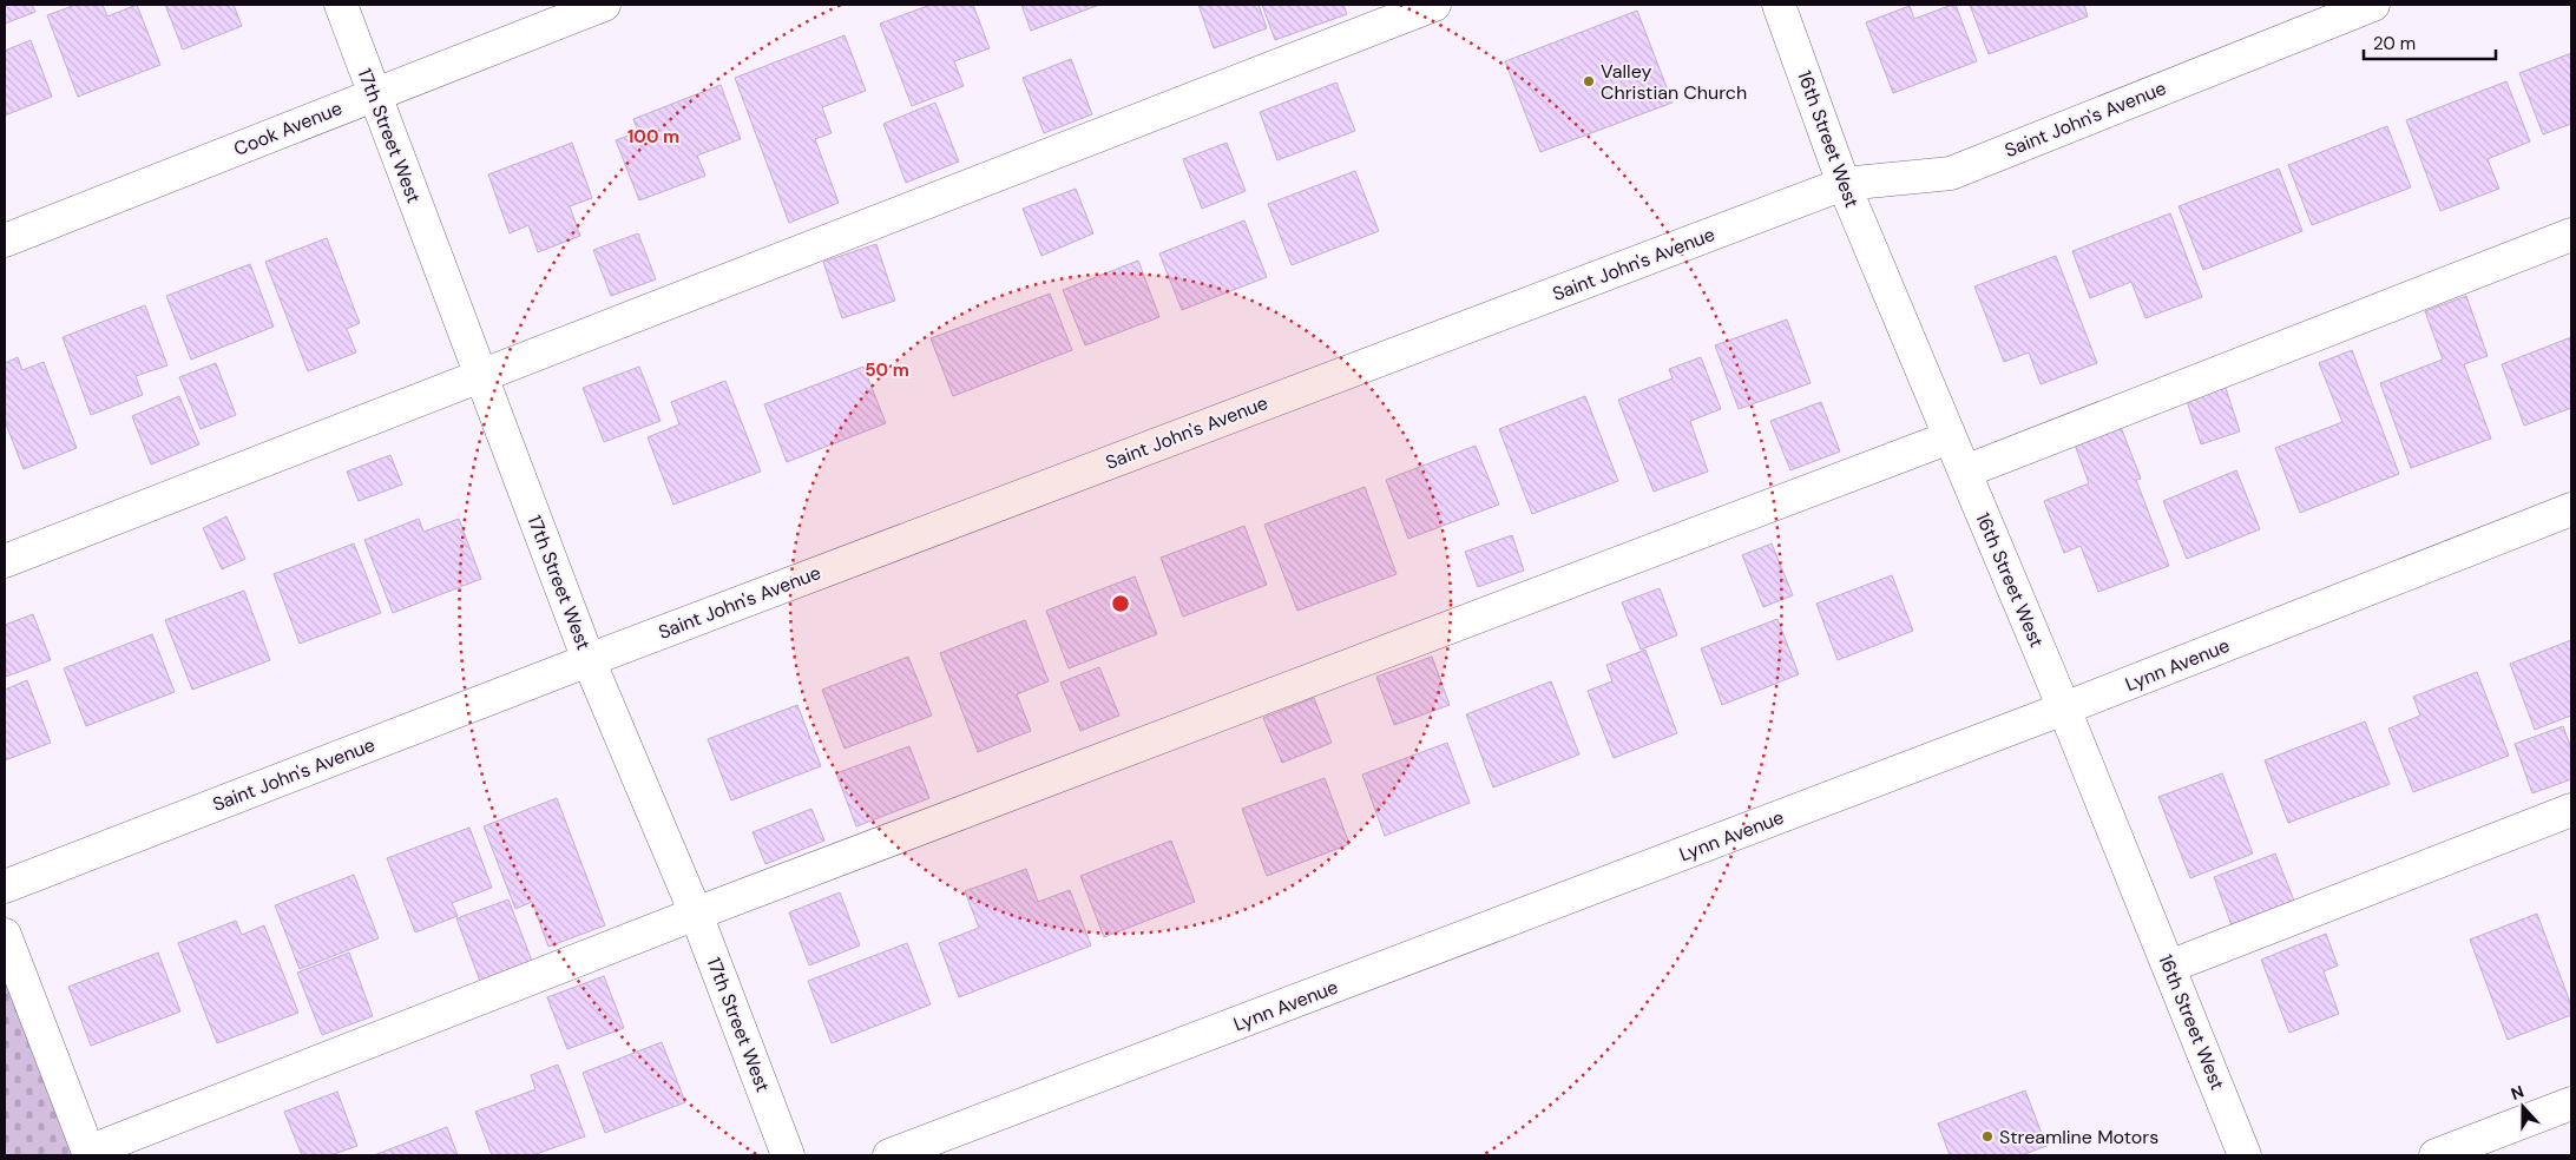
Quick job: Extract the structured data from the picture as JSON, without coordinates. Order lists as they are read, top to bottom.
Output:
{
  "streets": {
    "street": [
      "Saint John's Avenue",
      "Cook Avenue",
      "17th Street West",
      "16th Street West",
      "Lynn Avenue"
    ]
  },
  "crossings": [
    ["Saint John's Avenue", "17th Street West"],
    ["Saint John's Avenue", "16th Street West"],
    ["Cook Avenue", "17th Street West"],
    ["16th Street West", "Lynn Avenue"]
  ],
  "places": ["Valley Christian Church", "Streamline Motors"],
  "scale_bar": "20 m",
  "north": "top",
  "rings": ["100 m", "50 m"]
}
